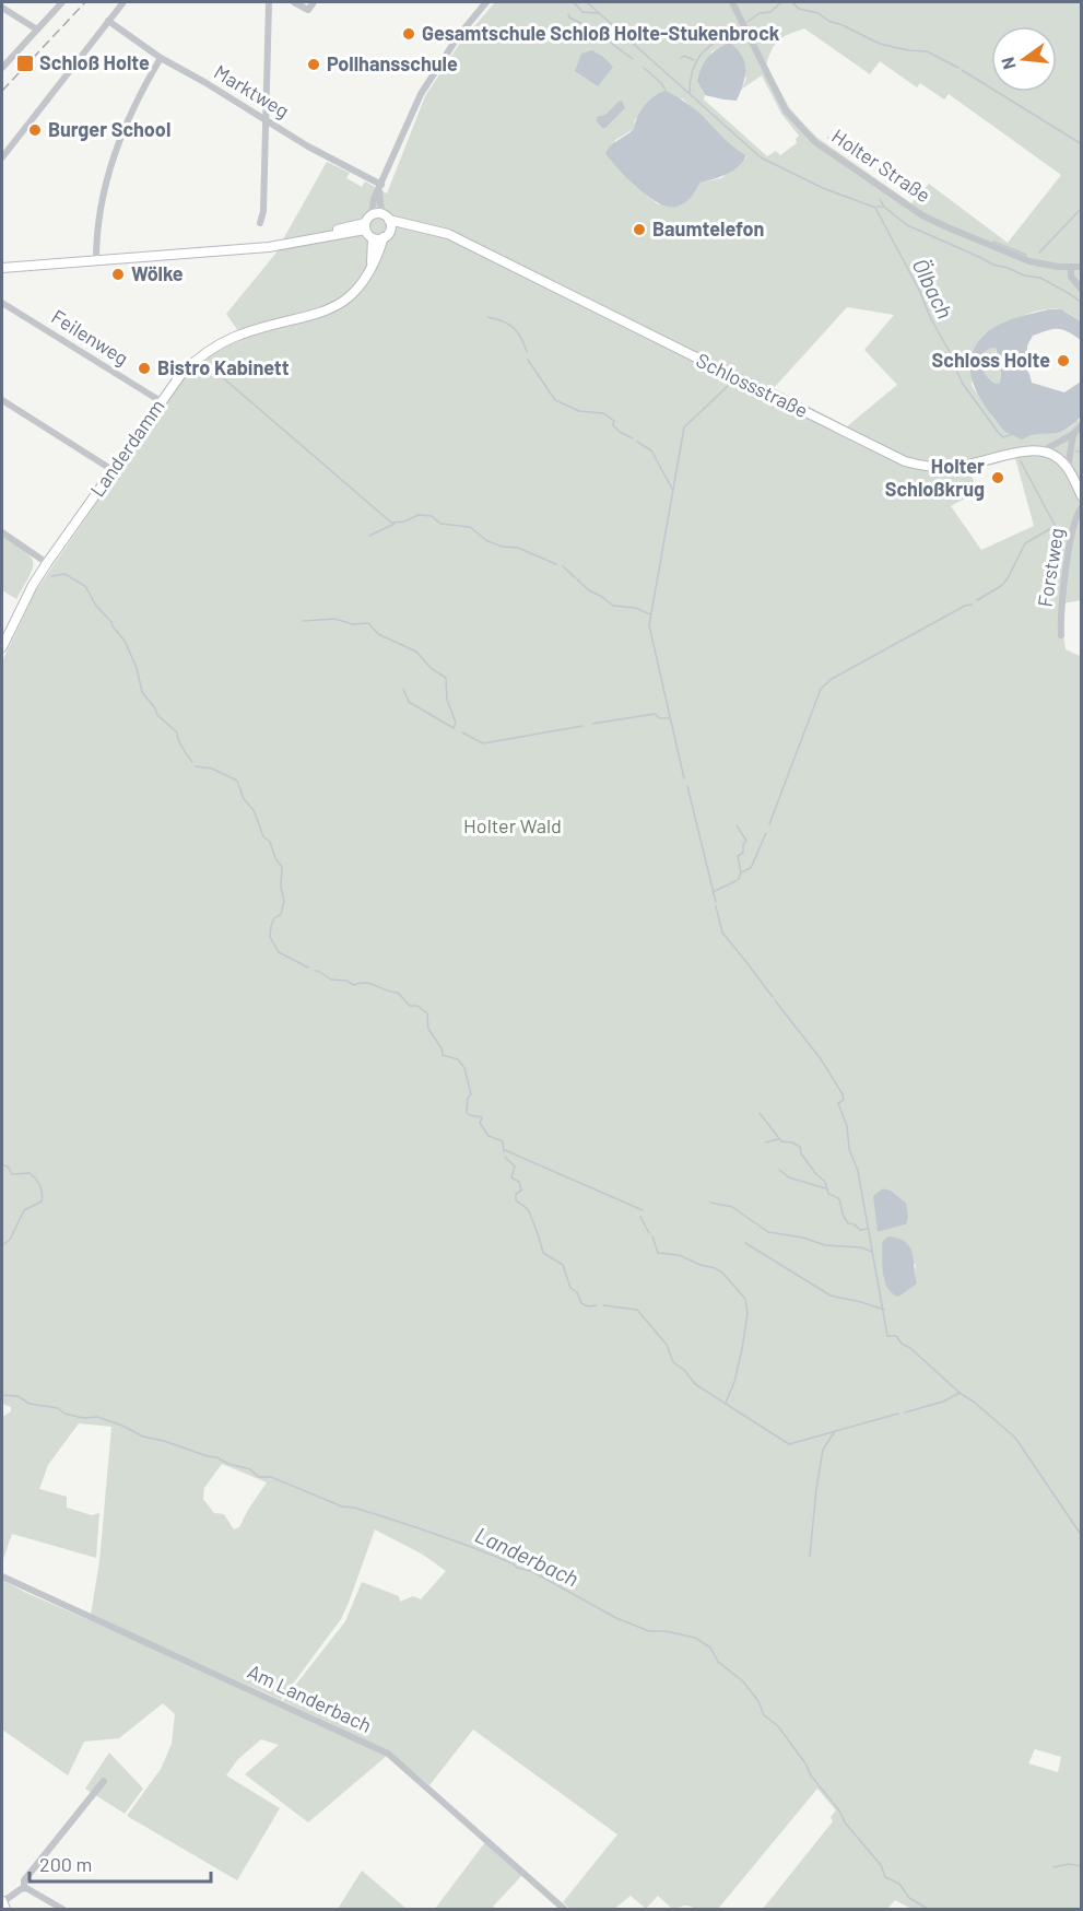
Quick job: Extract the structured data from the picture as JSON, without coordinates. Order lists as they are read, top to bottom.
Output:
{
  "streets": {
    "main road": ["Schlossstraße", "Landerdamm"],
    "street": [
      "Marktweg",
      "Holter Straße",
      "Feilenweg",
      "Forstweg",
      "Am Landerbach"
    ]
  },
  "crossings": [
    ["Feilenweg", "Landerdamm"],
    ["Schlossstraße", "Landerdamm"]
  ],
  "water": ["Ölbach", "Landerbach"],
  "parks": ["Holter Wald"],
  "places": {
    "other": [
      "Gesamtschule Schloß Holte-Stukenbrock",
      "Pollhansschule",
      "Burger School",
      "Baumtelefon",
      "Wölke",
      "Schloss Holte",
      "Bistro Kabinett",
      "Holter Schloßkrug"
    ],
    "transit": ["Schloß Holte"]
  },
  "scale_bar": "200 m",
  "north": "left"
}
